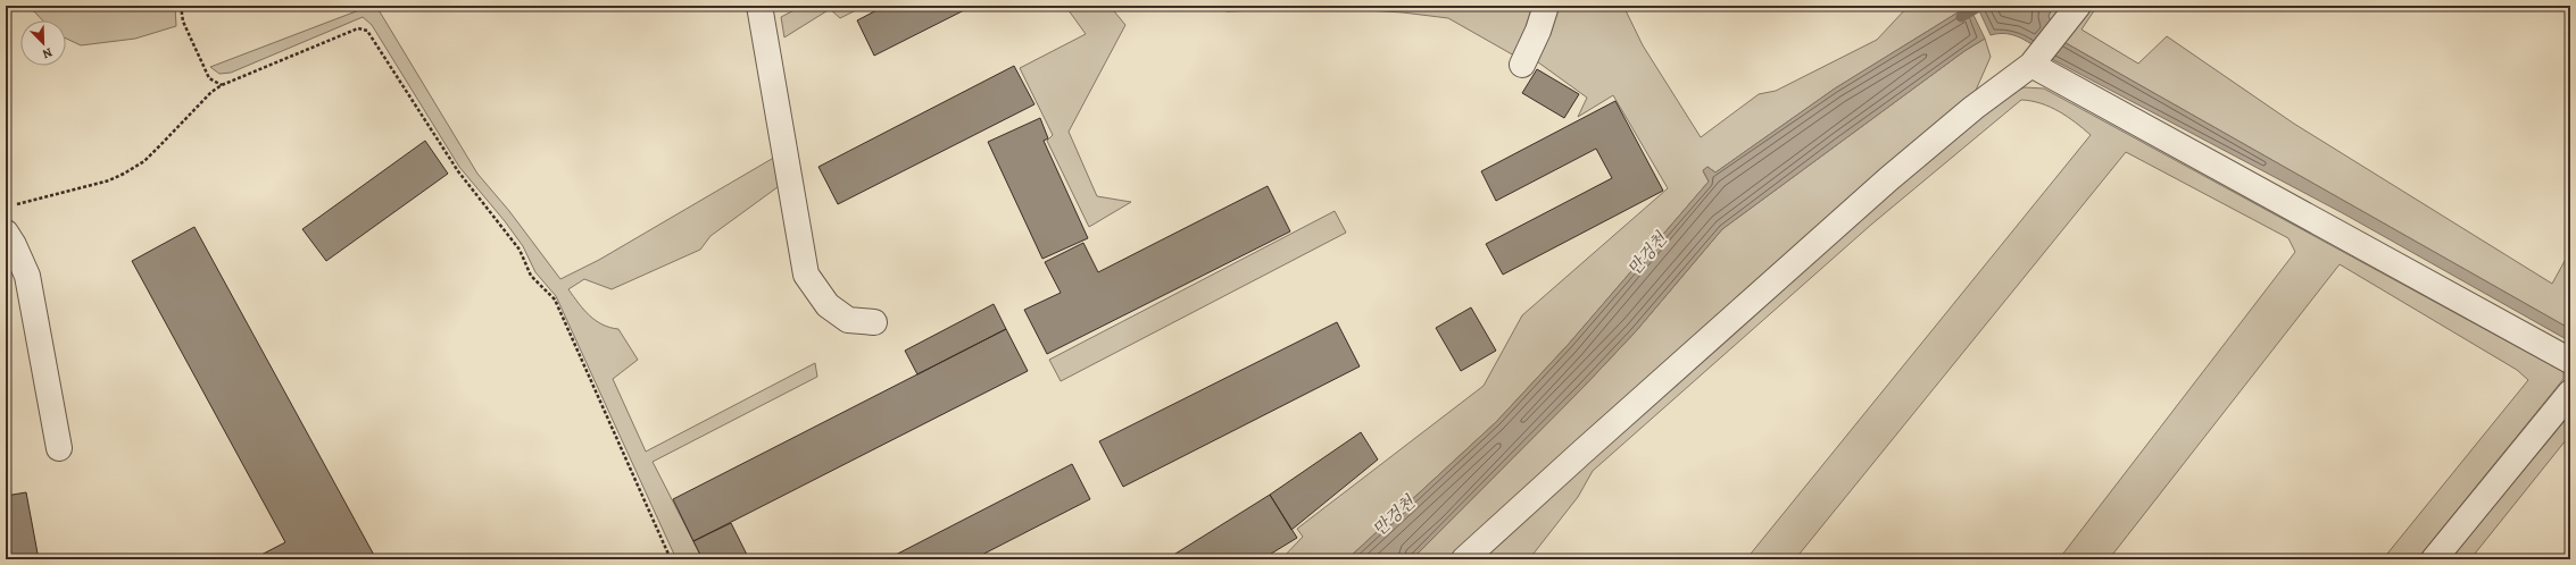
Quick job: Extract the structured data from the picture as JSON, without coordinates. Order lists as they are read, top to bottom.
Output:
{
  "water": ["만겅천"],
  "north": "bottom right"
}
